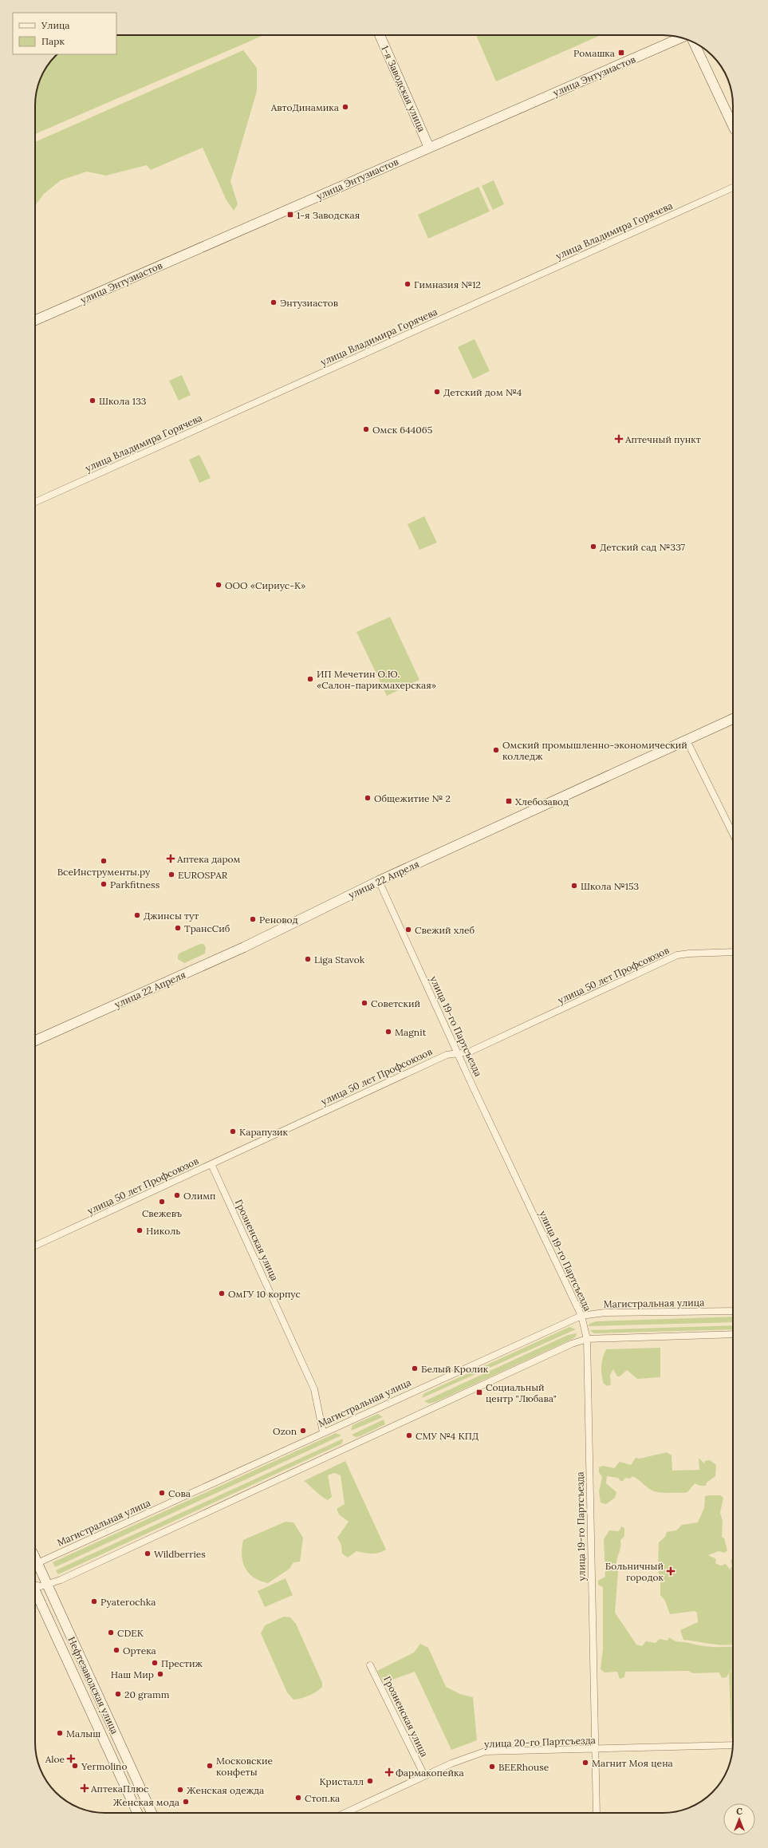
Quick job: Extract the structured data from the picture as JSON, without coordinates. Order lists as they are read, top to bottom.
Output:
{
  "streets": {
    "main road": [
      "улица Энтузиастов",
      "1-я Заводская улица",
      "улица 22 Апреля",
      "Нефтезаводская улица"
    ],
    "street": [
      "улица Владимира Горячева",
      "улица 50 лет Профсоюзов",
      "улица 19-го Партсъезда",
      "Грозненская улица",
      "Магистральная улица",
      "улица 20-го Партсъезда"
    ]
  },
  "crossings": [
    ["улица Энтузиастов", "1-я Заводская улица"],
    ["улица 22 Апреля", "улица 19-го Партсъезда"],
    ["улица 50 лет Профсоюзов", "улица 19-го Партсъезда"],
    ["улица 50 лет Профсоюзов", "Грозненская улица"],
    ["улица 19-го Партсъезда", "Магистральная улица"],
    ["улица 19-го Партсъезда", "улица 20-го Партсъезда"],
    ["Грозненская улица", "Магистральная улица"],
    ["Грозненская улица", "улица 20-го Партсъезда"],
    ["Магистральная улица", "Нефтезаводская улица"]
  ],
  "places": {
    "transit": [
      "Ромашка",
      "1-я Заводская",
      "Хлебозавод",
      "Социальный центр \"Любава\""
    ],
    "other": [
      "АвтоДинамика",
      "Гимназия №12",
      "Энтузиастов",
      "Детский дом №4",
      "Школа 133",
      "Омск 644065",
      "Детский сад №337",
      "ООО «Сириус-К»",
      "ИП Мечетин О.Ю. «Салон-парикмахерская»",
      "Омский промышленно-экономический колледж",
      "Общежитие № 2",
      "ВсеИнструменты.ру",
      "EUROSPAR",
      "Parkfitness",
      "Школа №153",
      "Джинсы тут",
      "Реновод",
      "ТрансСиб",
      "Свежий хлеб",
      "Liga Stavok",
      "Советский",
      "Magnit",
      "Карапузик",
      "Олимп",
      "Свежевъ",
      "Николь",
      "ОмГУ 10 корпус",
      "Белый Кролик",
      "Ozon",
      "СМУ №4 КПД",
      "Сова",
      "Wildberries",
      "Pyaterochka",
      "CDEK",
      "Ортека",
      "Престиж",
      "Наш Мир",
      "20 gramm",
      "Малыш",
      "Магнит Моя цена",
      "Yermolino",
      "Московские конфеты",
      "BEERhouse",
      "Кристалл",
      "Женская одежда",
      "Стоп.ка",
      "Женская мода"
    ],
    "health": [
      "Аптечный пункт",
      "Аптека даром",
      "Больничный городок",
      "Aloe",
      "Фармакопейка",
      "АптекаПлюс"
    ]
  },
  "legend": ["Улица", "Парк"],
  "north": "top"
}
